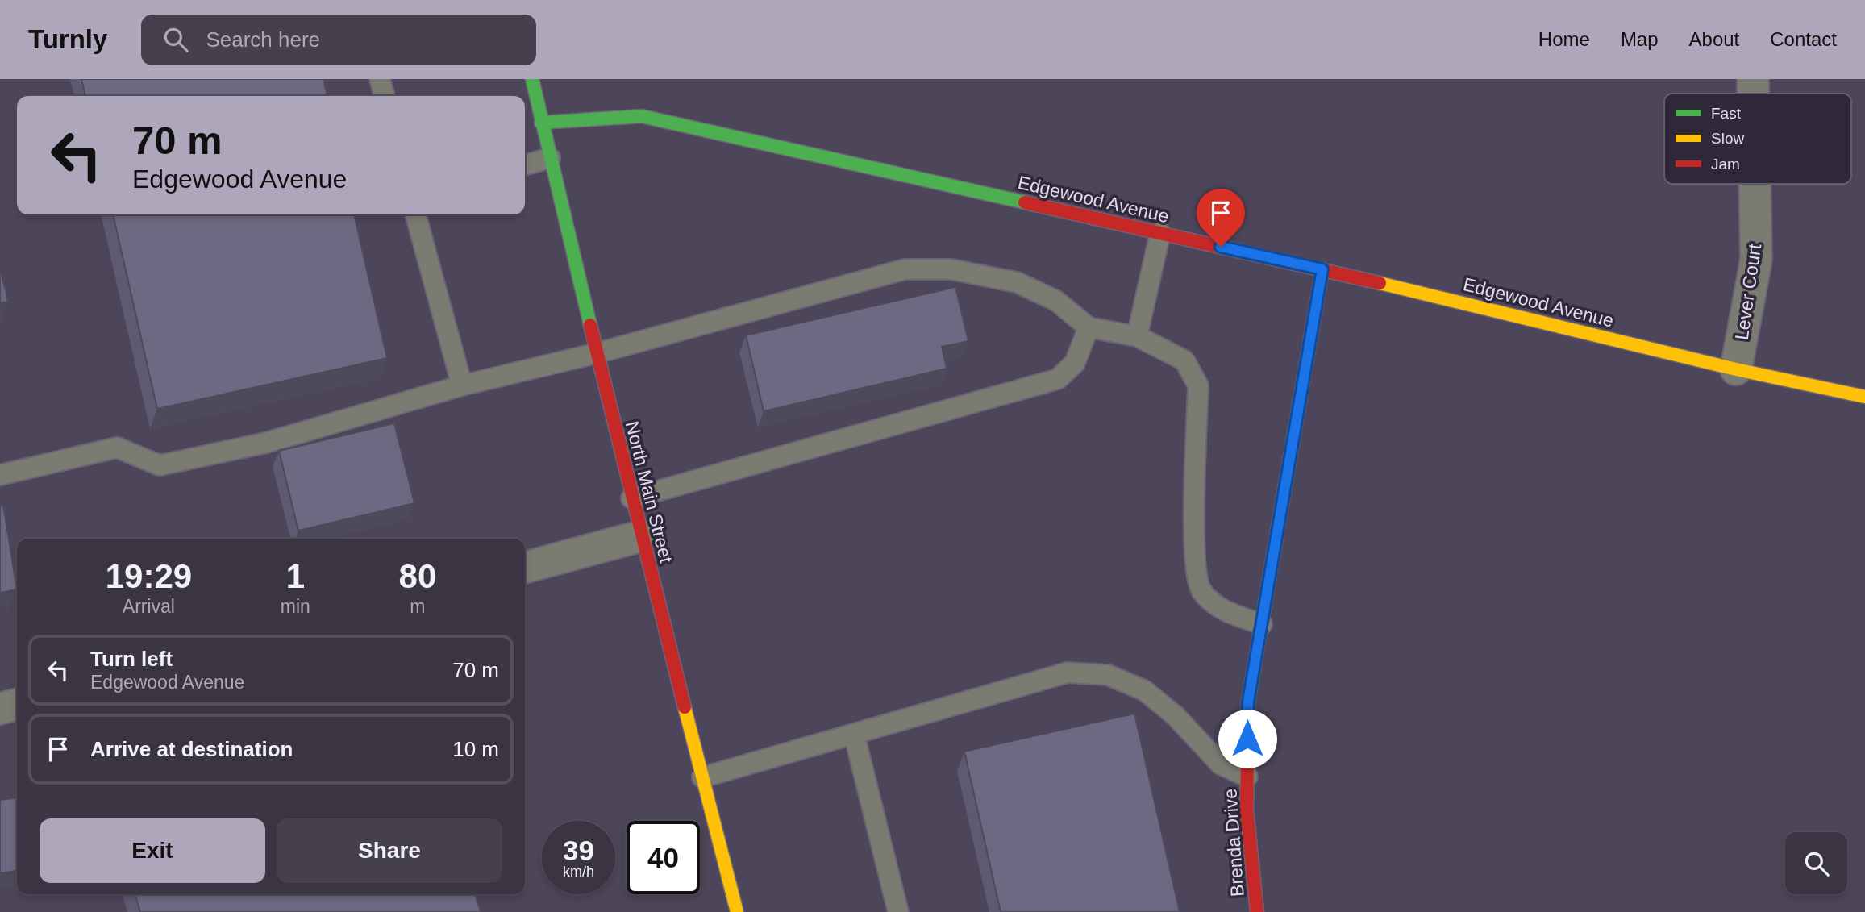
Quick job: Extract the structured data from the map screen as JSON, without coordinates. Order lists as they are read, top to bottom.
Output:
{
  "streets": {
    "street": [
      "Edgewood Avenue",
      "Lever Court",
      "North Main Street",
      "Brenda Drive"
    ]
  },
  "crossings": [
    ["Edgewood Avenue", "Lever Court"],
    ["Edgewood Avenue", "North Main Street"],
    ["Edgewood Avenue", "Brenda Drive"]
  ],
  "legend": ["Fast", "Slow", "Jam"],
  "page": {
    "header": "Turnly",
    "search": "Search here",
    "nav": [
      "Home",
      "Map",
      "About",
      "Contact"
    ],
    "turn": ["70 m", "Edgewood Avenue"],
    "eta": [
      "19:29",
      "Arrival",
      "1",
      "min",
      "80",
      "m"
    ],
    "list": [
      {
        "name": "Turn left",
        "note": "Edgewood Avenue",
        "value": "70 m"
      },
      {
        "name": "Arrive at destination",
        "value": "10 m"
      }
    ],
    "buttons": ["Exit", "Share"],
    "speed": "39 km/h",
    "limit": "40"
  }
}
